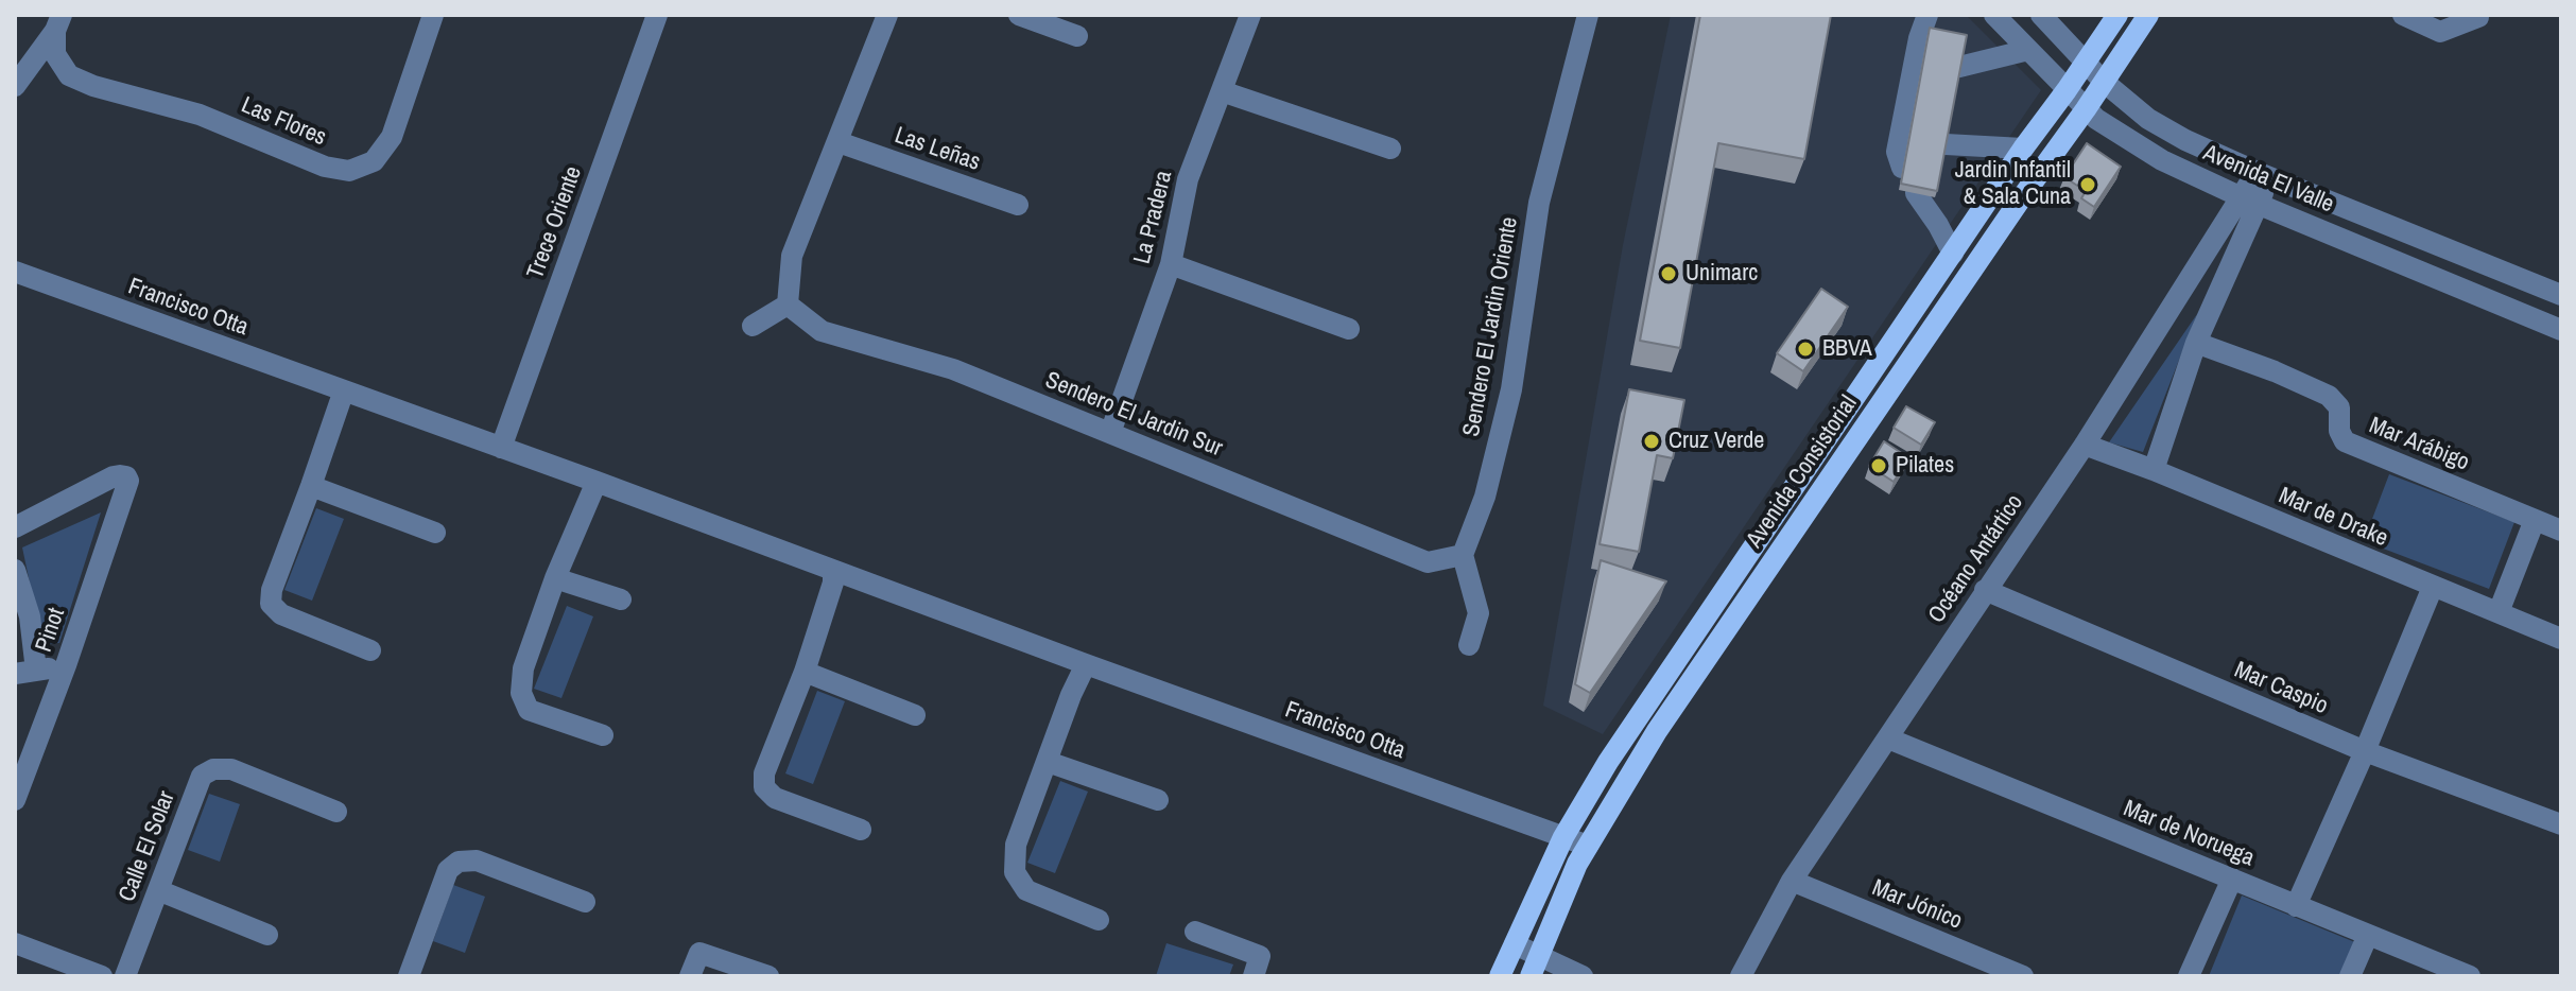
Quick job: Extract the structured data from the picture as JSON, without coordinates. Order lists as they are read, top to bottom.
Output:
{
  "streets": {
    "main road": ["Avenida Consistorial"],
    "street": [
      "Las Flores",
      "Las Leñas",
      "Avenida El Valle",
      "La Pradera",
      "Trece Oriente",
      "Francisco Otta",
      "Sendero El Jardin Oriente",
      "Sendero El Jardin Sur",
      "Mar Arábigo",
      "Mar de Drake",
      "Océano Antártico",
      "Pinot",
      "Mar Caspio",
      "Mar de Noruega",
      "Calle El Solar",
      "Mar Jónico"
    ]
  },
  "crossings": [
    ["Avenida El Valle", "Avenida Consistorial"],
    ["Avenida El Valle", "Océano Antártico"],
    ["La Pradera", "Sendero El Jardin Sur"],
    ["Trece Oriente", "Francisco Otta"],
    ["Francisco Otta", "Avenida Consistorial"],
    ["Sendero El Jardin Oriente", "Sendero El Jardin Sur"],
    ["Mar Arábigo", "Océano Antártico"],
    ["Mar de Drake", "Océano Antártico"],
    ["Océano Antártico", "Mar Caspio"],
    ["Océano Antártico", "Mar de Noruega"],
    ["Océano Antártico", "Mar Jónico"]
  ],
  "places": [
    "Jardin Infantil & Sala Cuna",
    "Unimarc",
    "BBVA",
    "Cruz Verde",
    "Pilates"
  ]
}
